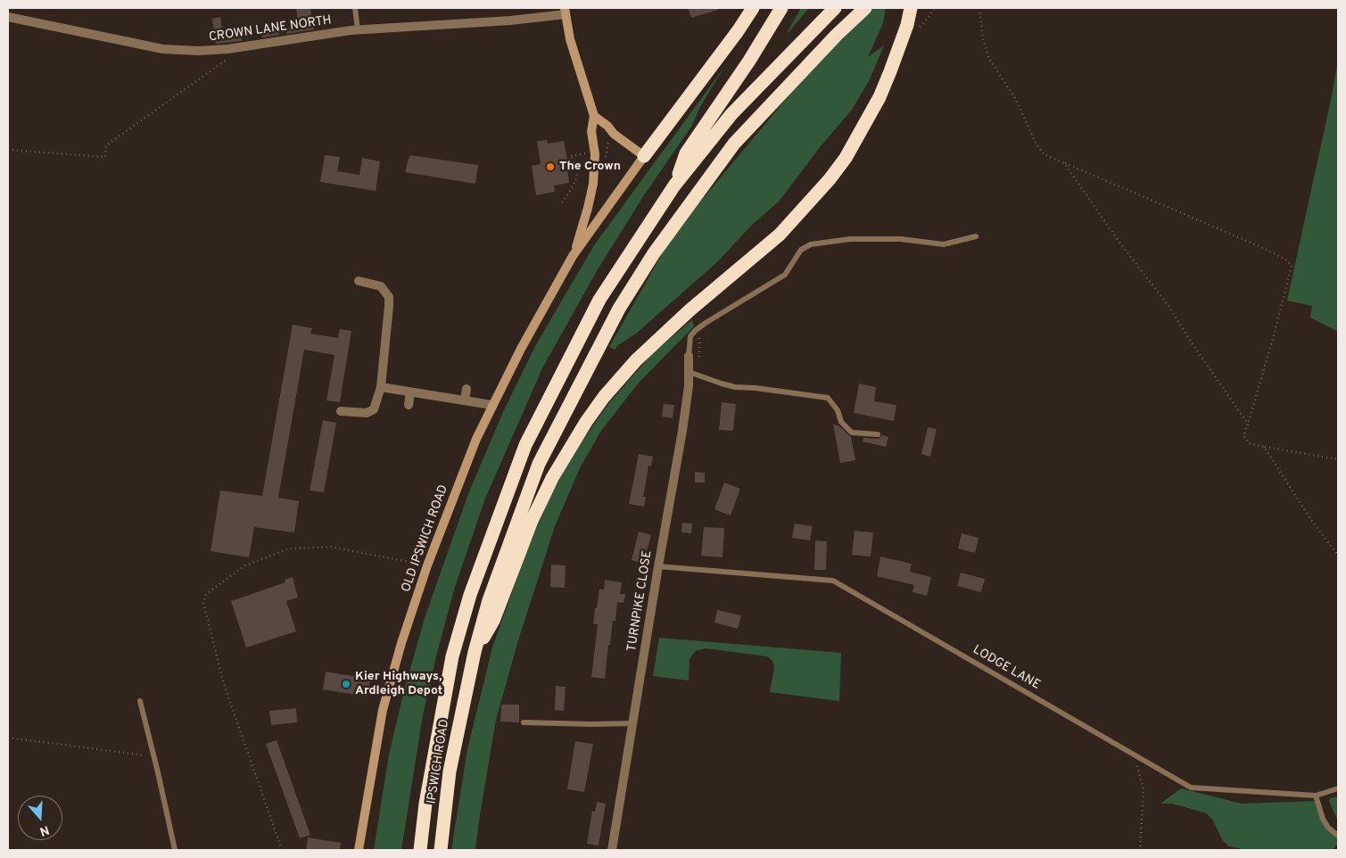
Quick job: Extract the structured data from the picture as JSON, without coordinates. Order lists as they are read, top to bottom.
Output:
{
  "streets": {
    "highway": ["IPSWICH ROAD"],
    "street": ["CROWN LANE NORTH", "OLD IPSWICH ROAD", "TURNPIKE CLOSE"],
    "lane": ["LODGE LANE"]
  },
  "crossings": [
    ["CROWN LANE NORTH", "OLD IPSWICH ROAD"],
    ["TURNPIKE CLOSE", "LODGE LANE"]
  ],
  "places": ["The Crown", "Kier Highways, Ardleigh Depot"],
  "north": "bottom"
}
